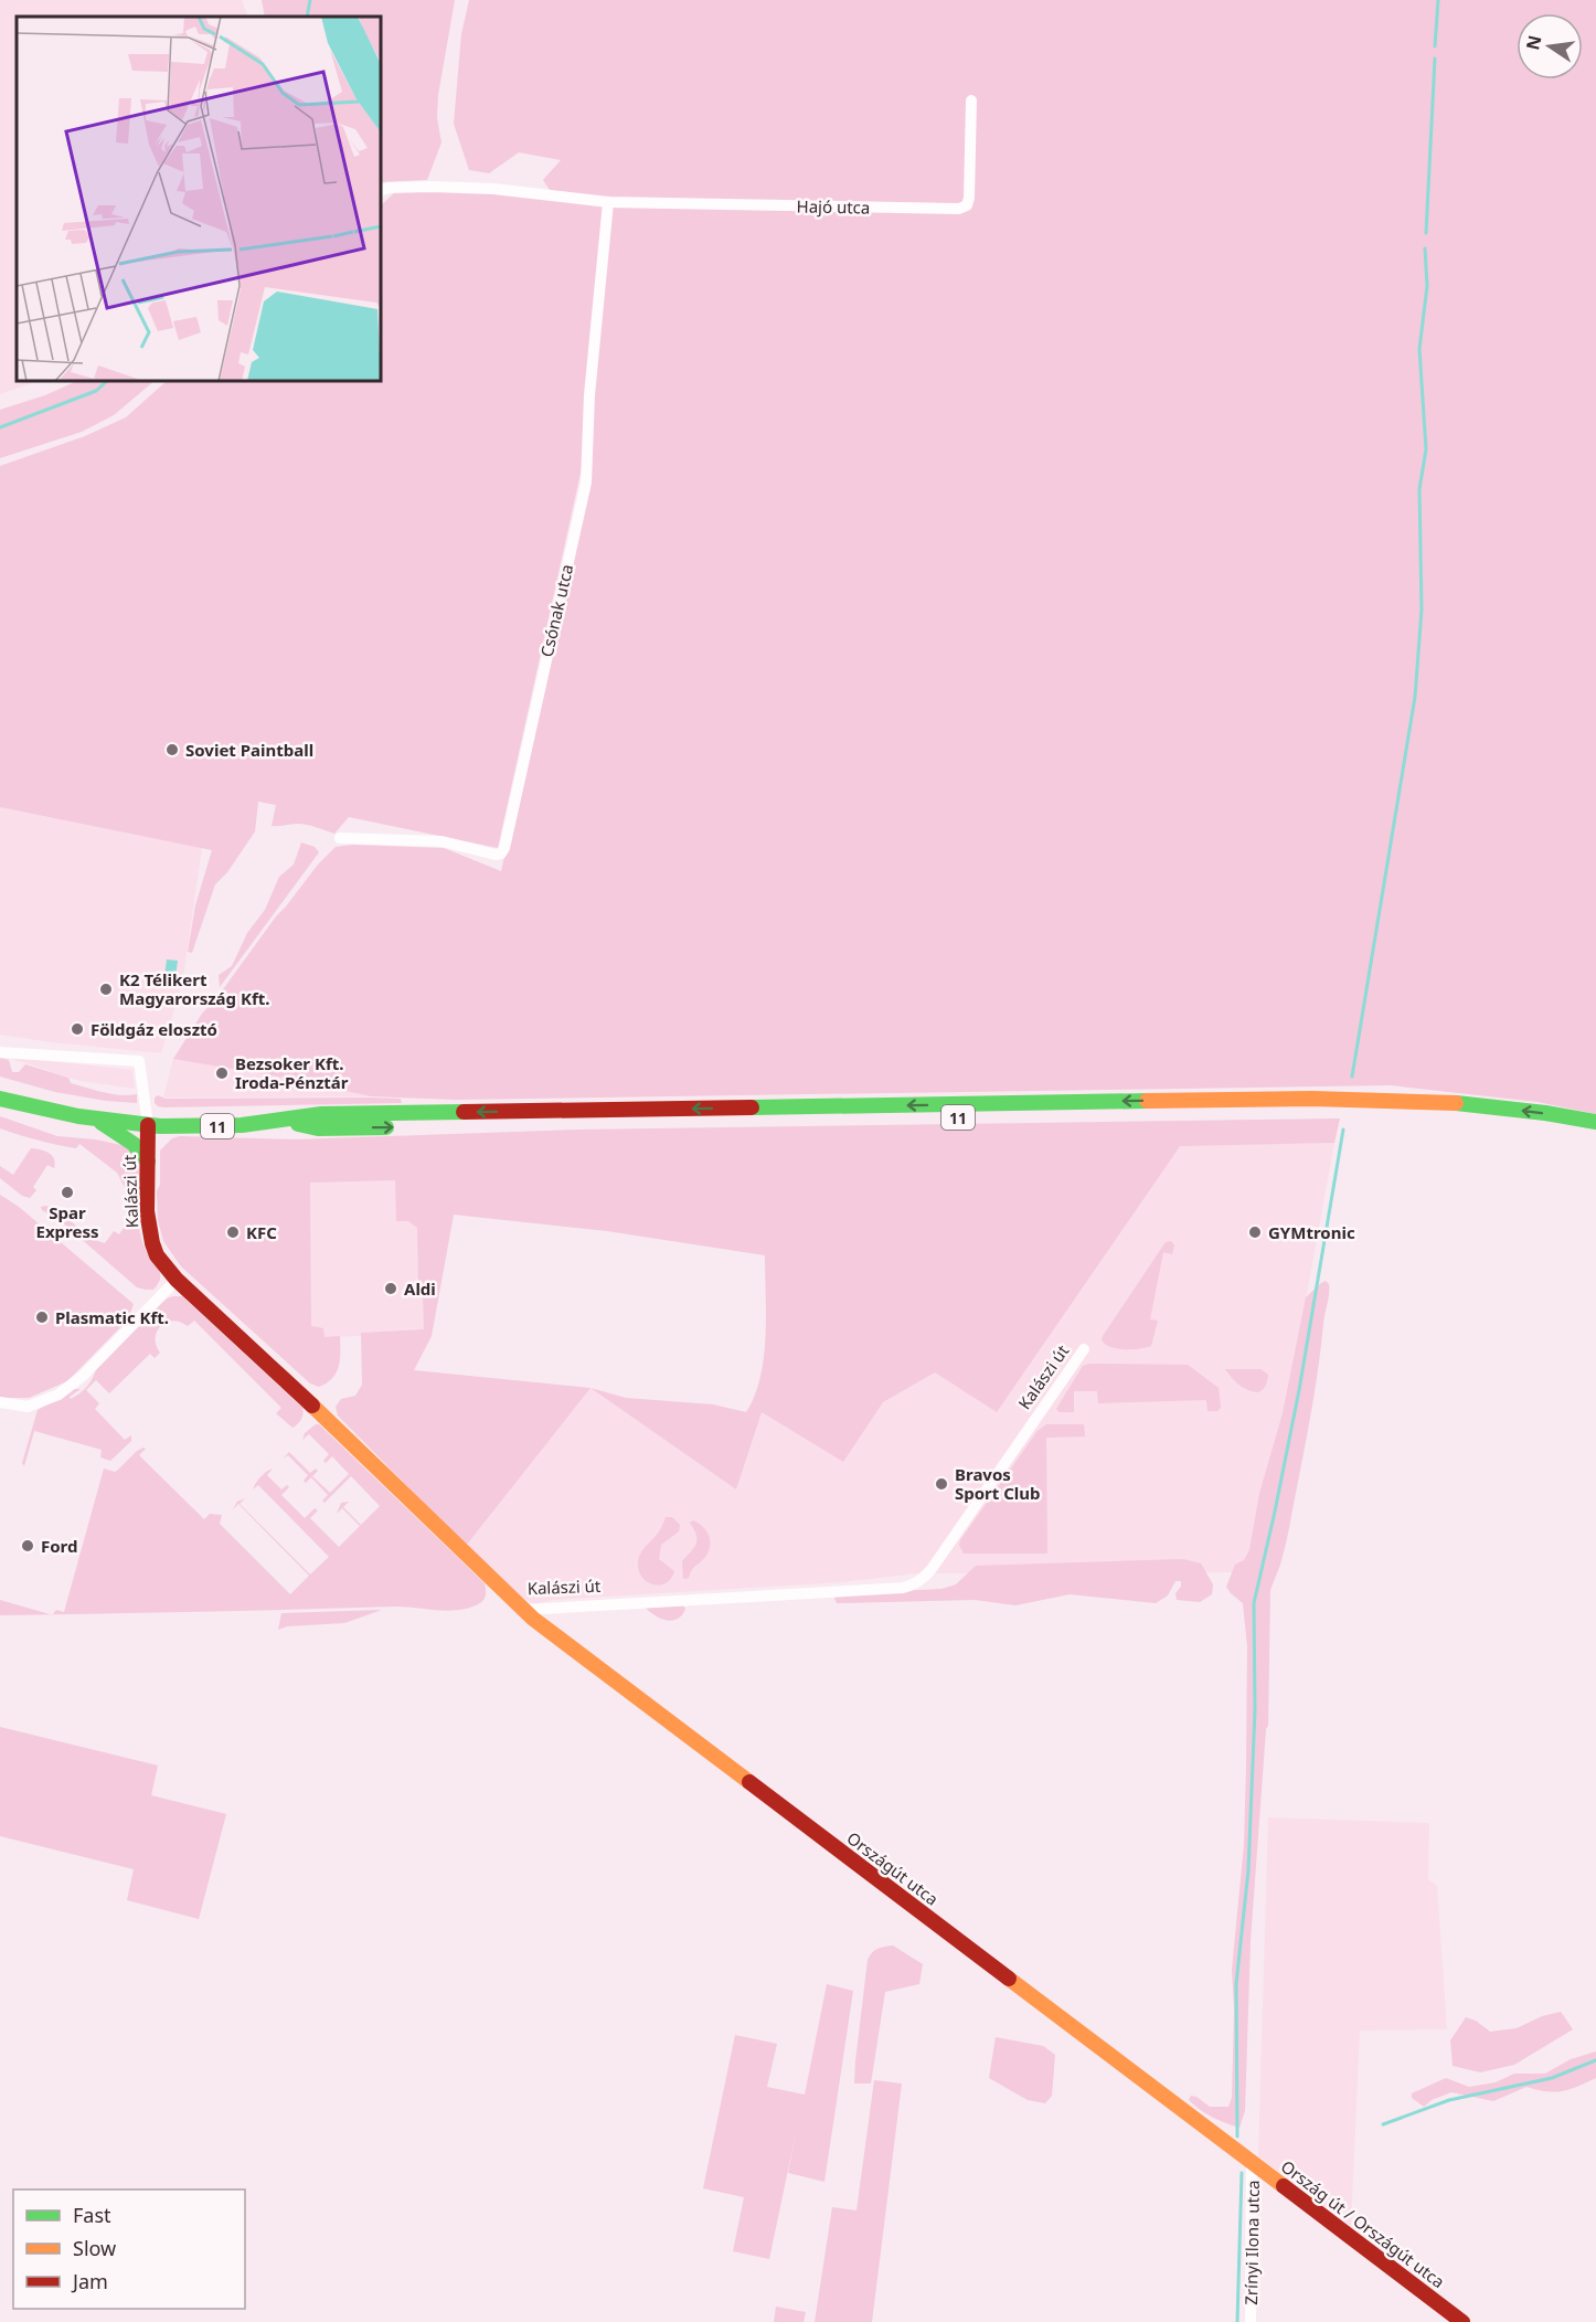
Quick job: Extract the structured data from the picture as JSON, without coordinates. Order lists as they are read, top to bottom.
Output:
{
  "streets": {
    "main road": [
      "11",
      "Kalászi út",
      "Országút utca",
      "Ország út / Országút utca"
    ],
    "street": ["Hajó utca", "Csónak utca", "Zrínyi Ilona utca"]
  },
  "crossings": [
    ["Hajó utca", "Csónak utca"],
    ["11", "Kalászi út"],
    ["Kalászi út", "Országút utca"],
    ["Országút utca", "Ország út / Országút utca"],
    ["Országút utca", "Zrínyi Ilona utca"],
    ["Ország út / Országút utca", "Zrínyi Ilona utca"]
  ],
  "places": [
    "Soviet Paintball",
    "K2 Télikert Magyarország Kft.",
    "Földgáz elosztó",
    "Bezsoker Kft. Iroda-Pénztár",
    "Spar Express",
    "KFC",
    "GYMtronic",
    "Aldi",
    "Plasmatic Kft.",
    "Bravos Sport Club",
    "Ford"
  ],
  "legend": ["Fast", "Slow", "Jam"],
  "north": "left"
}
